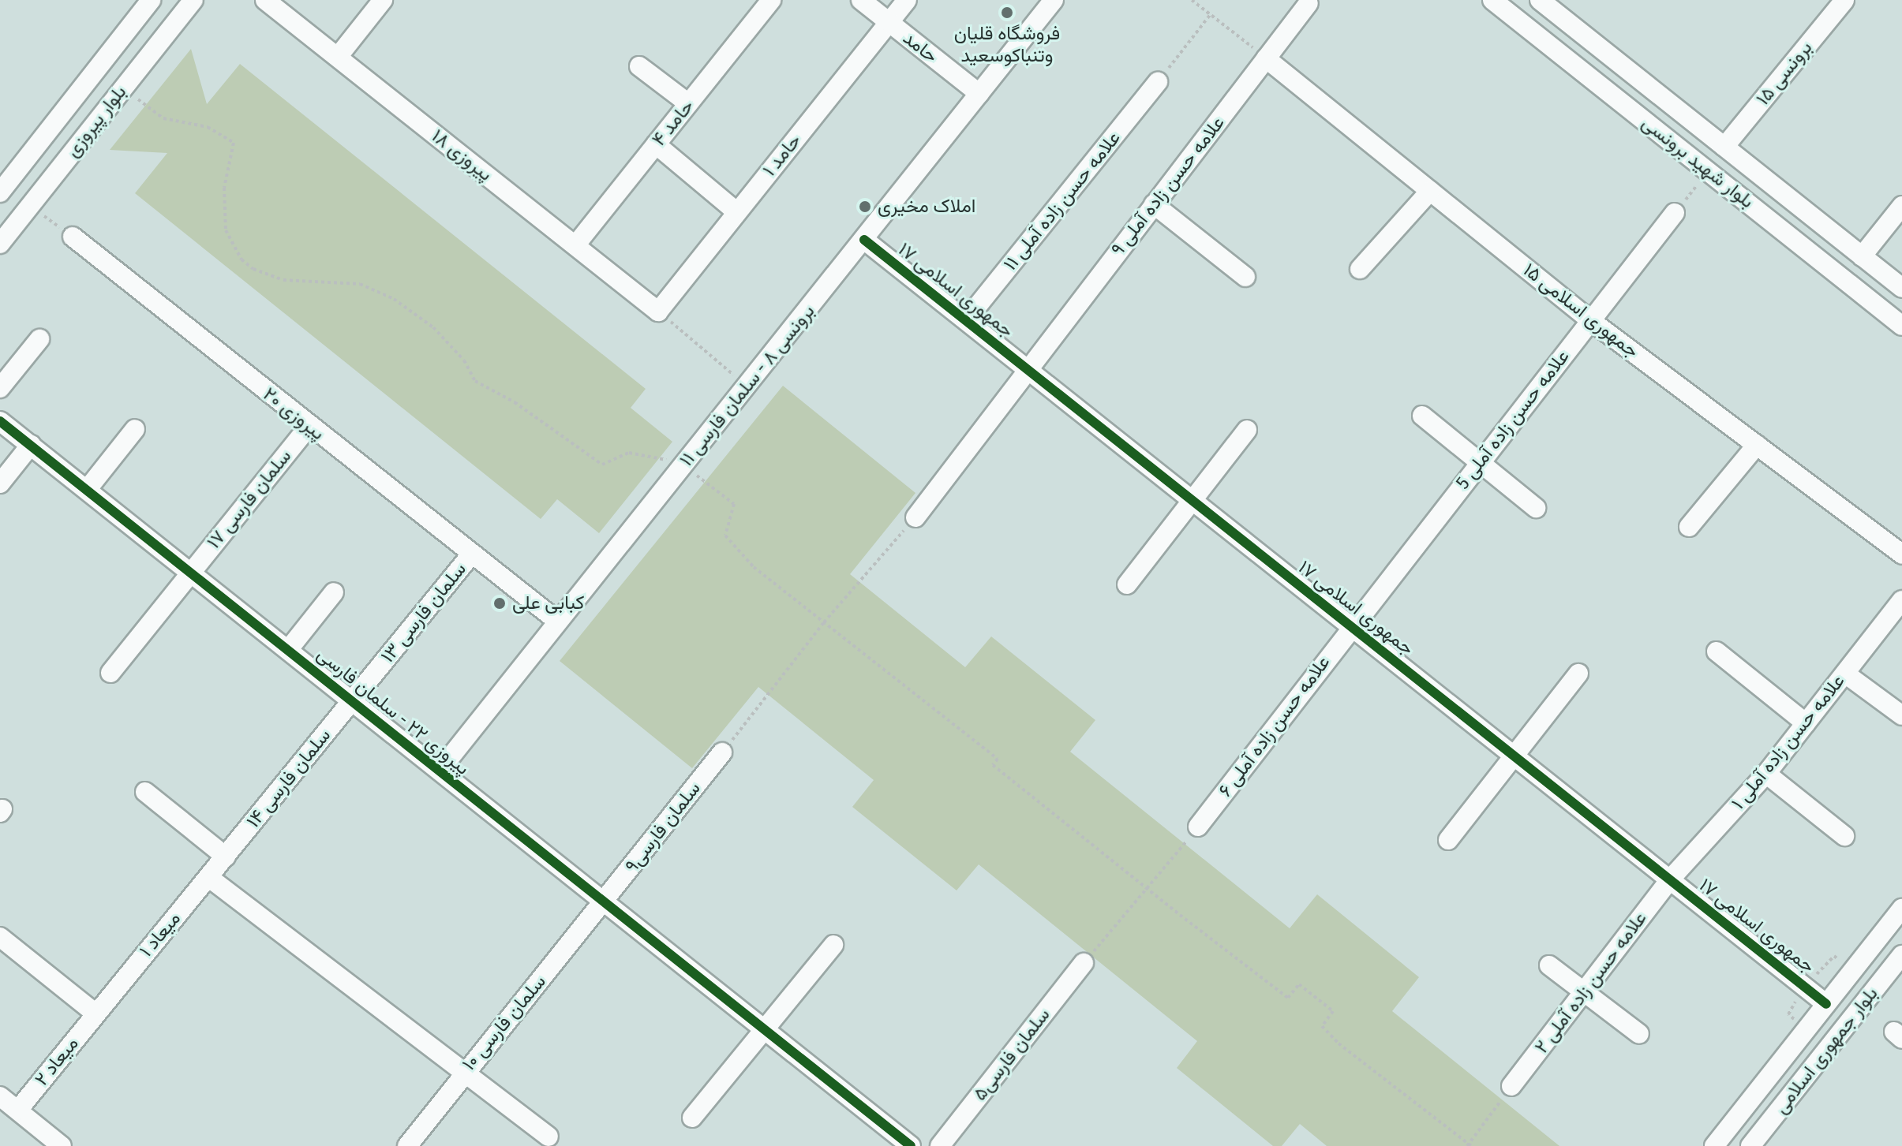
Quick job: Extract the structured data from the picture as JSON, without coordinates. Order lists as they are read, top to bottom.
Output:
{
  "streets": {
    "street": [
      "حامد",
      "برونسی ۱۵",
      "بلوار پیروزی",
      "حامد ۴",
      "پیروزی ۱۸",
      "حامد ۱",
      "بلوار شهید برونسی",
      "علامه حسن زاده آملی ۹",
      "علامه حسن زاده آملی ۱۱",
      "جمهوری اسلامی ۱۷",
      "جمهوری اسلامی ۱۵",
      "برونسی ۸ - سلمان فارسی ۱۱",
      "پیروزی ۲۰",
      "علامه حسن زاده آملی 5",
      "سلمان فارسی ۱۷",
      "سلمان فارسی ۱۳",
      "پیروزی ۲۲ - سلمان فارسی",
      "علامه حسن زاده آملی ۶",
      "علامه حسن زاده آملی ۱",
      "سلمان فارسی ۱۴",
      "سلمان فارسی۹",
      "میعاد ۱",
      "علامه حسن زاده آملی ۲",
      "سلمان فارسی ۱۰",
      "بلوار جمهوری اسلامی",
      "سلمان فارسی۵",
      "میعاد ۲"
    ]
  },
  "crossings": [
    ["حامد", "حامد ۱"],
    ["حامد", "برونسی ۸ - سلمان فارسی ۱۱"],
    ["برونسی ۱۵", "بلوار شهید برونسی"],
    ["حامد ۴", "پیروزی ۱۸"],
    ["پیروزی ۱۸", "حامد ۱"],
    ["علامه حسن زاده آملی ۹", "جمهوری اسلامی ۱۷"],
    ["علامه حسن زاده آملی ۹", "جمهوری اسلامی ۱۵"],
    ["علامه حسن زاده آملی ۱۱", "جمهوری اسلامی ۱۷"],
    ["جمهوری اسلامی ۱۷", "برونسی ۸ - سلمان فارسی ۱۱"],
    ["جمهوری اسلامی ۱۷", "علامه حسن زاده آملی 5"],
    ["جمهوری اسلامی ۱۷", "علامه حسن زاده آملی ۶"],
    ["جمهوری اسلامی ۱۷", "علامه حسن زاده آملی ۱"],
    ["جمهوری اسلامی ۱۷", "علامه حسن زاده آملی ۲"],
    ["جمهوری اسلامی ۱۷", "بلوار جمهوری اسلامی"],
    ["جمهوری اسلامی ۱۵", "علامه حسن زاده آملی 5"],
    ["برونسی ۸ - سلمان فارسی ۱۱", "پیروزی ۲۰"],
    ["برونسی ۸ - سلمان فارسی ۱۱", "پیروزی ۲۲ - سلمان فارسی"],
    ["پیروزی ۲۰", "سلمان فارسی ۱۷"],
    ["پیروزی ۲۰", "سلمان فارسی ۱۳"],
    ["علامه حسن زاده آملی 5", "علامه حسن زاده آملی ۶"],
    ["سلمان فارسی ۱۷", "پیروزی ۲۲ - سلمان فارسی"],
    ["سلمان فارسی ۱۳", "پیروزی ۲۲ - سلمان فارسی"],
    ["سلمان فارسی ۱۳", "سلمان فارسی ۱۴"],
    ["پیروزی ۲۲ - سلمان فارسی", "سلمان فارسی ۱۴"],
    ["پیروزی ۲۲ - سلمان فارسی", "سلمان فارسی۹"],
    ["پیروزی ۲۲ - سلمان فارسی", "سلمان فارسی ۱۰"],
    ["علامه حسن زاده آملی ۱", "علامه حسن زاده آملی ۲"],
    ["سلمان فارسی ۱۴", "میعاد ۱"],
    ["سلمان فارسی۹", "سلمان فارسی ۱۰"],
    ["میعاد ۱", "میعاد ۲"]
  ],
  "places": ["فروشگاه قلیان وتنباکوسعید", "املاک مخیری", "کبابی علی"]
}
